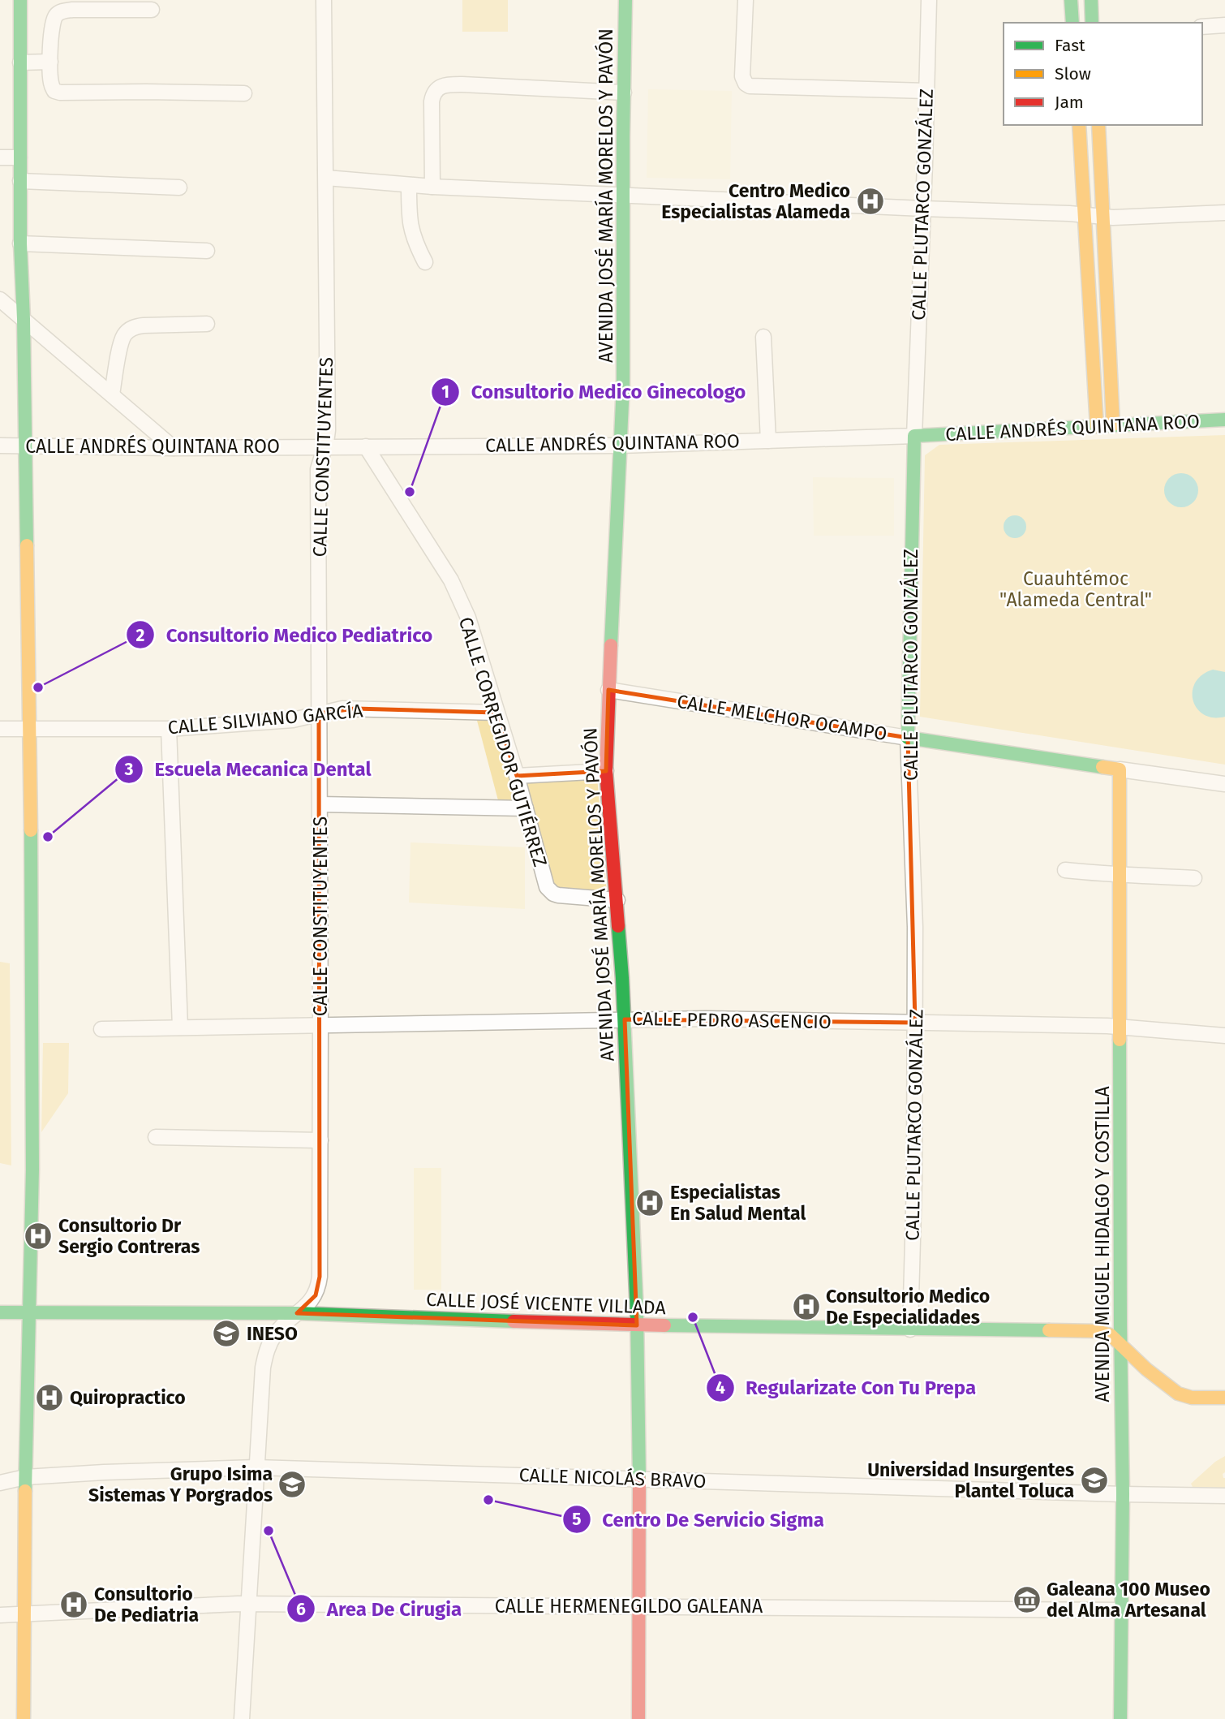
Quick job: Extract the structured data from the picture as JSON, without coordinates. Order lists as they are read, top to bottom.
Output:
{
  "streets": {
    "main road": [
      "AVENIDA JOSÉ MARÍA MORELOS Y PAVÓN",
      "CALLE PLUTARCO GONZÁLEZ",
      "CALLE ANDRÉS QUINTANA ROO",
      "CALLE MELCHOR OCAMPO",
      "AVENIDA MIGUEL HIDALGO Y COSTILLA",
      "CALLE JOSÉ VICENTE VILLADA"
    ],
    "street": [
      "CALLE CONSTITUYENTES",
      "CALLE SILVIANO GARCÍA",
      "CALLE CORREGIDOR GUTIÉRREZ",
      "CALLE PEDRO ASCENCIO",
      "CALLE NICOLÁS BRAVO",
      "CALLE HERMENEGILDO GALEANA"
    ]
  },
  "crossings": [
    ["AVENIDA JOSÉ MARÍA MORELOS Y PAVÓN", "CALLE ANDRÉS QUINTANA ROO"],
    ["AVENIDA JOSÉ MARÍA MORELOS Y PAVÓN", "CALLE MELCHOR OCAMPO"],
    ["AVENIDA JOSÉ MARÍA MORELOS Y PAVÓN", "CALLE CORREGIDOR GUTIÉRREZ"],
    ["AVENIDA JOSÉ MARÍA MORELOS Y PAVÓN", "CALLE PEDRO ASCENCIO"],
    ["AVENIDA JOSÉ MARÍA MORELOS Y PAVÓN", "CALLE JOSÉ VICENTE VILLADA"],
    ["AVENIDA JOSÉ MARÍA MORELOS Y PAVÓN", "CALLE NICOLÁS BRAVO"],
    ["AVENIDA JOSÉ MARÍA MORELOS Y PAVÓN", "CALLE HERMENEGILDO GALEANA"],
    ["CALLE PLUTARCO GONZÁLEZ", "CALLE ANDRÉS QUINTANA ROO"],
    ["CALLE PLUTARCO GONZÁLEZ", "CALLE MELCHOR OCAMPO"],
    ["CALLE PLUTARCO GONZÁLEZ", "CALLE PEDRO ASCENCIO"],
    ["CALLE PLUTARCO GONZÁLEZ", "CALLE JOSÉ VICENTE VILLADA"],
    ["CALLE ANDRÉS QUINTANA ROO", "CALLE CONSTITUYENTES"],
    ["CALLE ANDRÉS QUINTANA ROO", "CALLE CORREGIDOR GUTIÉRREZ"],
    ["CALLE CONSTITUYENTES", "CALLE SILVIANO GARCÍA"],
    ["CALLE CONSTITUYENTES", "CALLE PEDRO ASCENCIO"],
    ["CALLE CONSTITUYENTES", "CALLE JOSÉ VICENTE VILLADA"],
    ["CALLE CONSTITUYENTES", "CALLE NICOLÁS BRAVO"],
    ["CALLE CONSTITUYENTES", "CALLE HERMENEGILDO GALEANA"],
    ["CALLE MELCHOR OCAMPO", "AVENIDA MIGUEL HIDALGO Y COSTILLA"],
    ["CALLE SILVIANO GARCÍA", "CALLE CORREGIDOR GUTIÉRREZ"],
    ["CALLE PEDRO ASCENCIO", "AVENIDA MIGUEL HIDALGO Y COSTILLA"],
    ["AVENIDA MIGUEL HIDALGO Y COSTILLA", "CALLE JOSÉ VICENTE VILLADA"],
    ["AVENIDA MIGUEL HIDALGO Y COSTILLA", "CALLE NICOLÁS BRAVO"],
    ["AVENIDA MIGUEL HIDALGO Y COSTILLA", "CALLE HERMENEGILDO GALEANA"]
  ],
  "parks": ["Cuauhtémoc \"Alameda Central\""],
  "places": {
    "hospital": [
      "Centro Medico Especialistas Alameda",
      "Especialistas En Salud Mental",
      "Consultorio Dr Sergio Contreras",
      "Consultorio Medico De Especialidades",
      "Quiropractico",
      "Consultorio De Pediatria"
    ],
    "other": [
      "Consultorio Medico Ginecologo",
      "Consultorio Medico Pediatrico",
      "Escuela Mecanica Dental",
      "Regularizate Con Tu Prepa",
      "Centro De Servicio Sigma",
      "Area De Cirugia"
    ],
    "school or university": ["INESO", "Universidad Insurgentes Plantel Toluca", "Grupo Isima Sistemas Y Porgrados"],
    "museum": ["Galeana 100 Museo del Alma Artesanal"]
  },
  "legend": ["Fast", "Slow", "Jam"]
}
